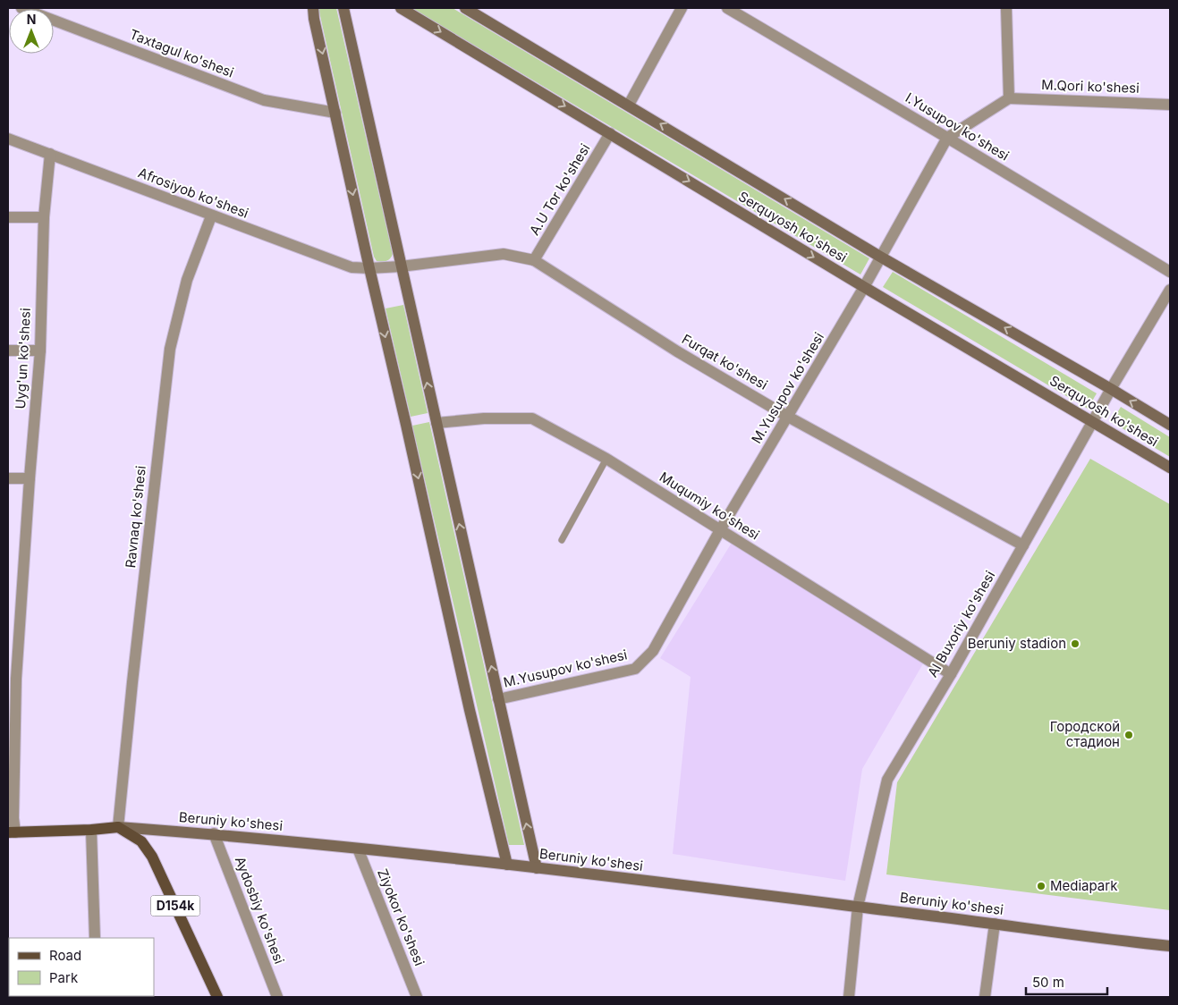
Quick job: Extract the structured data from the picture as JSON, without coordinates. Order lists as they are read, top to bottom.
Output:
{
  "streets": {
    "main road": ["Beruniy ko'shesi", "D154k"],
    "street": [
      "Taxtagul ko'shesi",
      "M.Qori ko'shesi",
      "I.Yusupov ko'shesi",
      "A.U Tor ko'shesi",
      "Afrosiyob ko'shesi",
      "Serquyosh ko'shesi",
      "Uyg'un ko'shesi",
      "Furqat ko'shesi",
      "M.Yusupov ko'shesi",
      "Muqumiy ko'shesi",
      "Ravnaq ko'shesi",
      "Al Buxoriy ko'shesi",
      "Aydosbiy ko'shesi",
      "Ziyokor ko'shesi"
    ]
  },
  "crossings": [
    ["M.Qori ko'shesi", "M.Yusupov ko'shesi"],
    ["I.Yusupov ko'shesi", "M.Yusupov ko'shesi"],
    ["A.U Tor ko'shesi", "Serquyosh ko'shesi"],
    ["A.U Tor ko'shesi", "Furqat ko'shesi"],
    ["Afrosiyob ko'shesi", "Uyg'un ko'shesi"],
    ["Afrosiyob ko'shesi", "Furqat ko'shesi"],
    ["Afrosiyob ko'shesi", "Ravnaq ko'shesi"],
    ["Serquyosh ko'shesi", "M.Yusupov ko'shesi"],
    ["Serquyosh ko'shesi", "Al Buxoriy ko'shesi"],
    ["Uyg'un ko'shesi", "Beruniy ko'shesi"],
    ["Furqat ko'shesi", "M.Yusupov ko'shesi"],
    ["Furqat ko'shesi", "Al Buxoriy ko'shesi"],
    ["M.Yusupov ko'shesi", "Muqumiy ko'shesi"],
    ["Muqumiy ko'shesi", "Al Buxoriy ko'shesi"],
    ["Ravnaq ko'shesi", "Beruniy ko'shesi"],
    ["Ravnaq ko'shesi", "D154k"],
    ["Al Buxoriy ko'shesi", "Beruniy ko'shesi"],
    ["Beruniy ko'shesi", "D154k"],
    ["Beruniy ko'shesi", "Aydosbiy ko'shesi"],
    ["Beruniy ko'shesi", "Ziyokor ko'shesi"]
  ],
  "places": ["Beruniy stadion", "Городской стадион", "Mediapark"],
  "legend": ["Road", "Park"],
  "scale_bar": "50 m",
  "north": "top"
}
